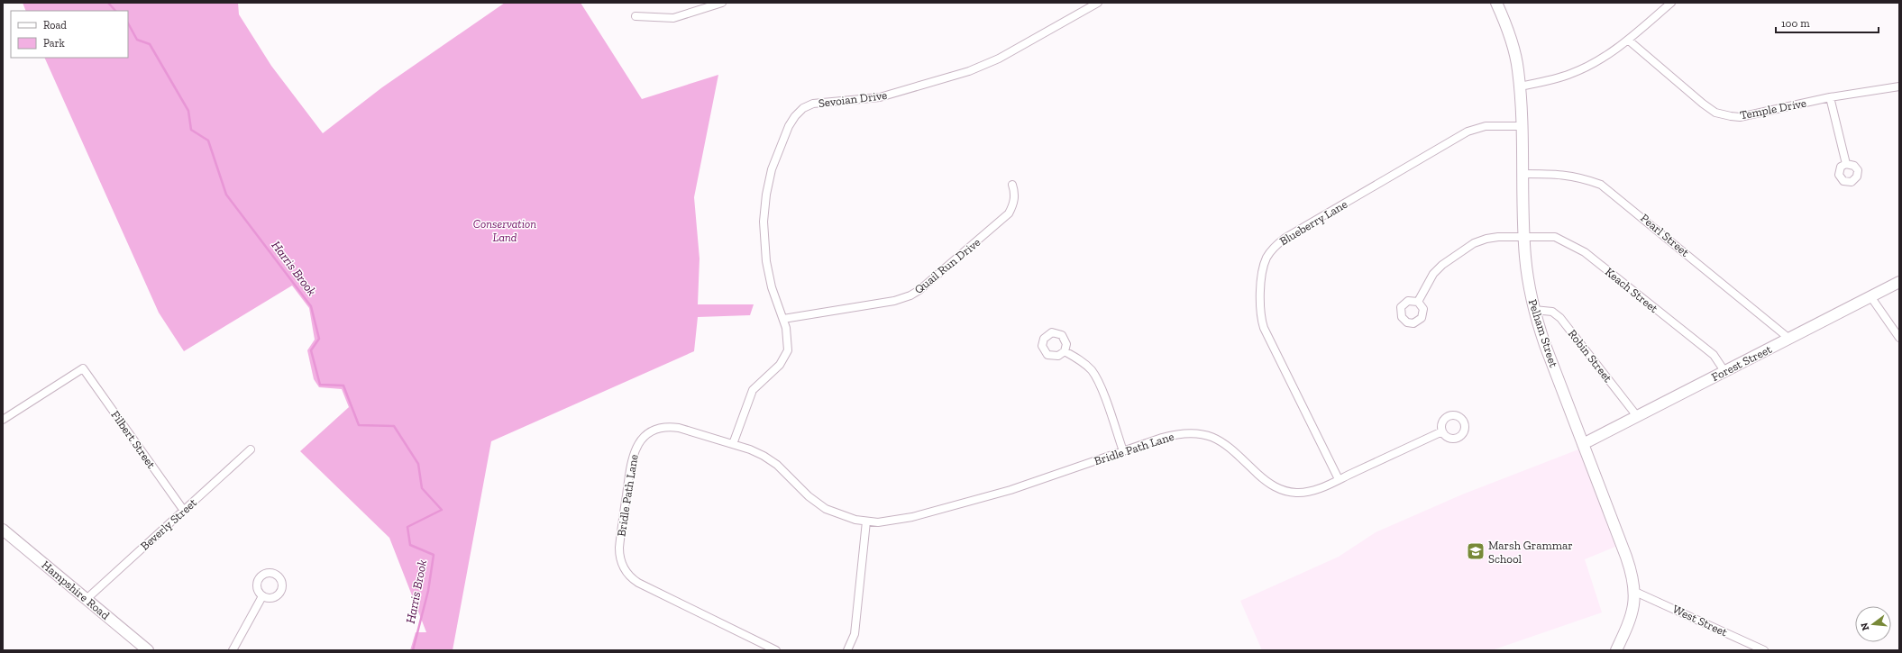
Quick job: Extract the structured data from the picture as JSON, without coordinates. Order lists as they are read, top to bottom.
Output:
{
  "streets": {
    "street": [
      "Sevoian Drive",
      "Temple Drive",
      "Blueberry Lane",
      "Pearl Street",
      "Quail Run Drive",
      "Keach Street",
      "Pelham Street",
      "Robin Street",
      "Forest Street",
      "Filbert Street",
      "Bridle Path Lane",
      "Beverly Street",
      "Hampshire Road",
      "West Street"
    ]
  },
  "crossings": [
    ["Sevoian Drive", "Quail Run Drive"],
    ["Sevoian Drive", "Bridle Path Lane"],
    ["Blueberry Lane", "Pelham Street"],
    ["Blueberry Lane", "Bridle Path Lane"],
    ["Pearl Street", "Pelham Street"],
    ["Pearl Street", "Forest Street"],
    ["Keach Street", "Pelham Street"],
    ["Keach Street", "Forest Street"],
    ["Pelham Street", "Robin Street"],
    ["Pelham Street", "Forest Street"],
    ["Pelham Street", "West Street"],
    ["Robin Street", "Forest Street"],
    ["Filbert Street", "Beverly Street"],
    ["Beverly Street", "Hampshire Road"]
  ],
  "water": ["Harris Brook"],
  "parks": ["Conservation Land"],
  "places": {
    "school or university": ["Marsh Grammar School"]
  },
  "legend": ["Road", "Park"],
  "scale_bar": "100 m",
  "north": "left"
}
